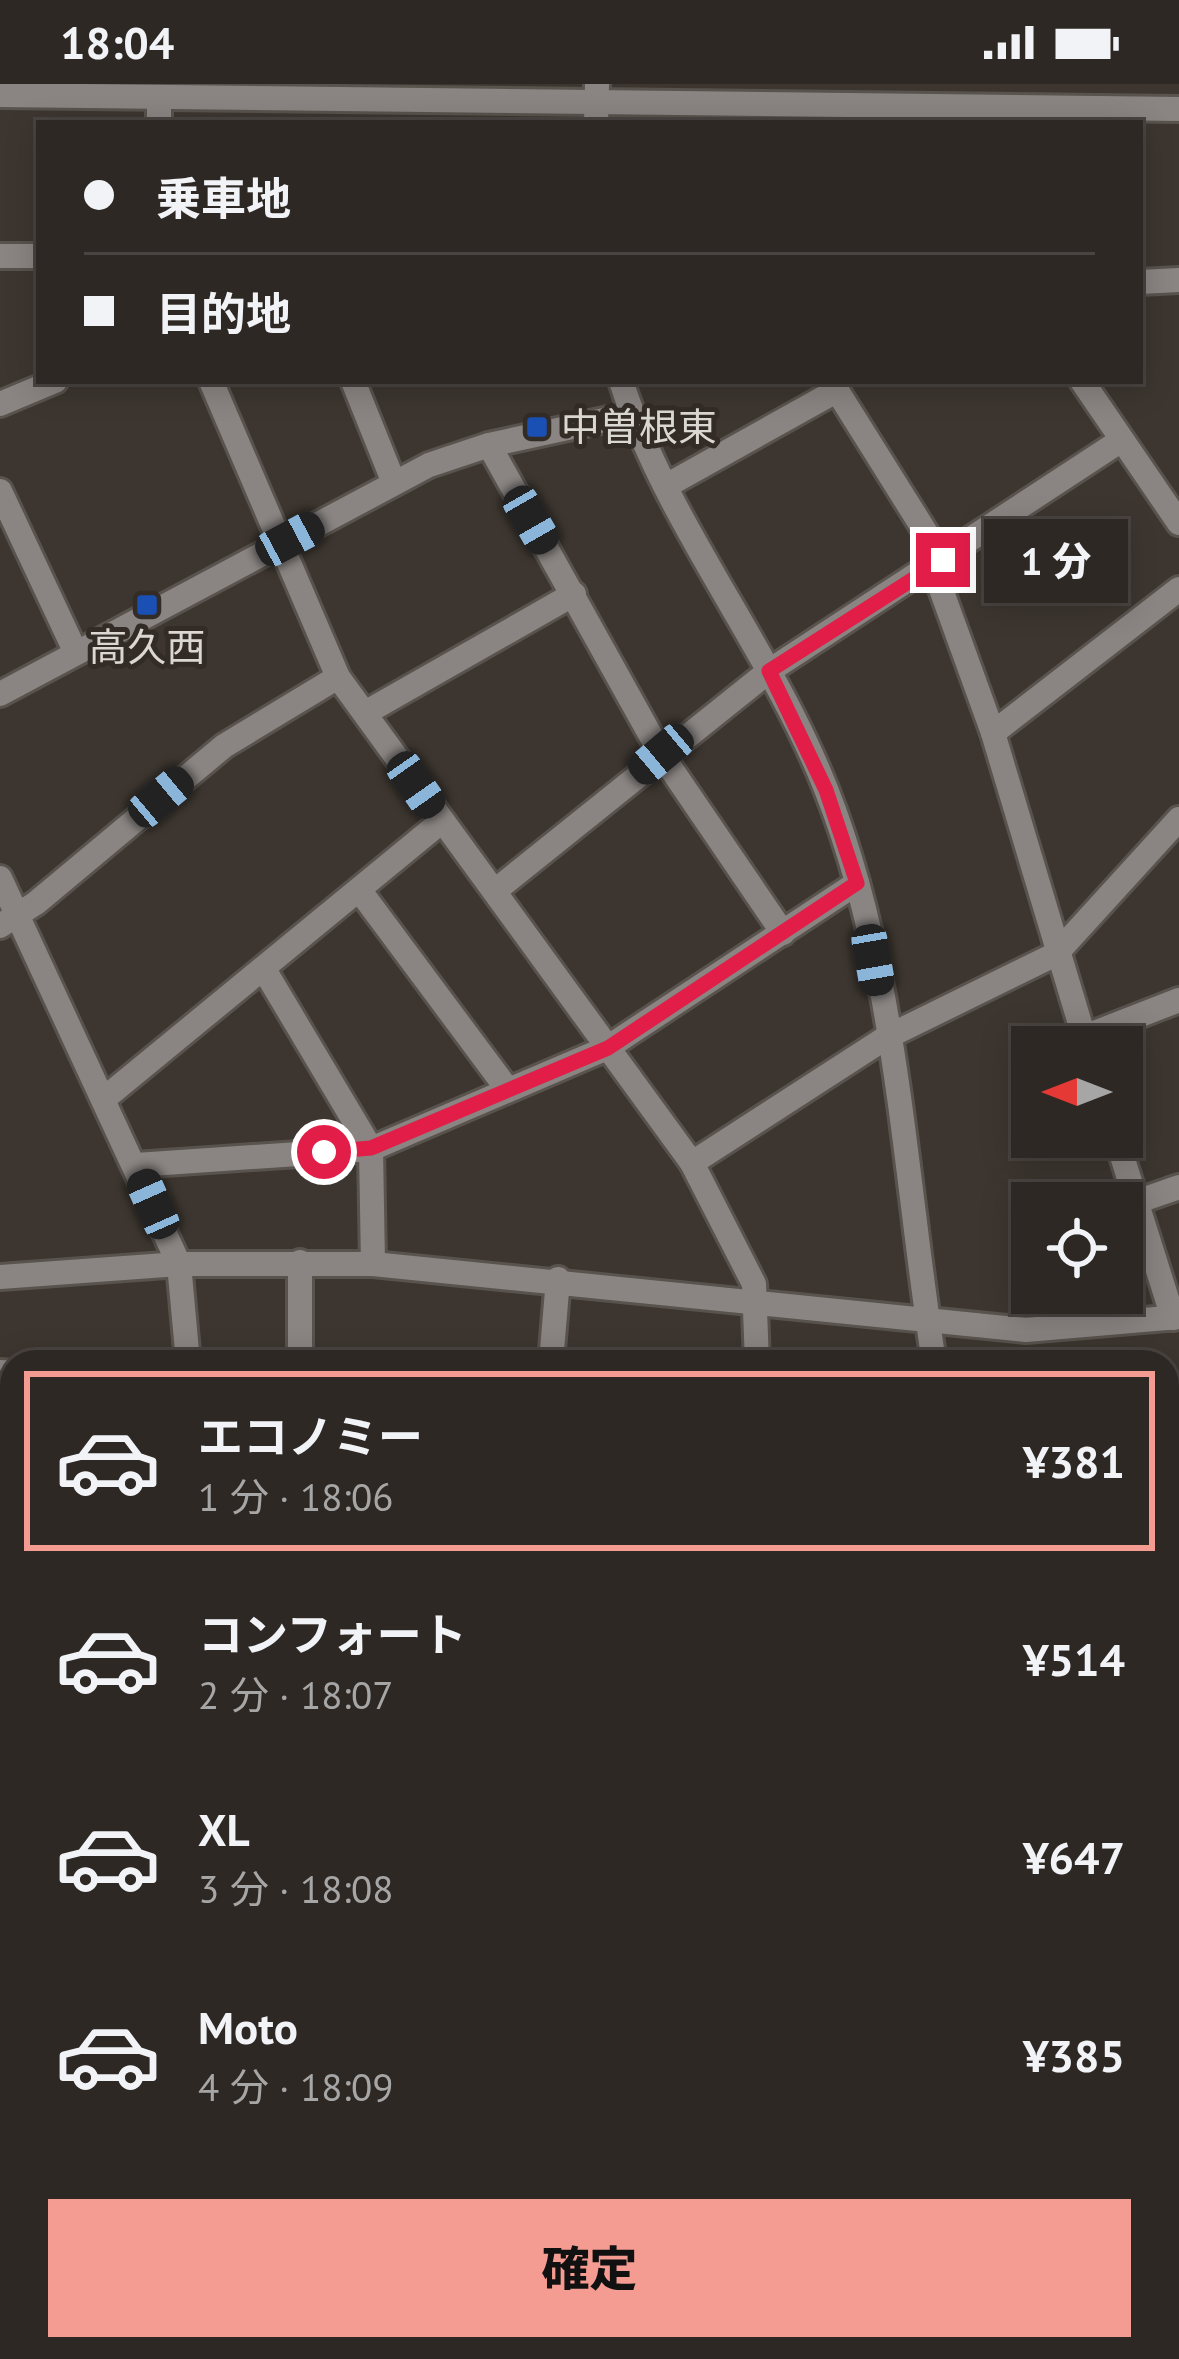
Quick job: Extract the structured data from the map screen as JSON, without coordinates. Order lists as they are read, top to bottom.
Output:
{
  "places": {
    "transit": ["中曽根東", "高久西"]
  },
  "north": "left",
  "page": {
    "status": "18:04",
    "banner": ["乗車地", "目的地"],
    "bubble": "1 分",
    "list": [
      {
        "name": "エコノミー",
        "note": "1 分 · 18:06",
        "value": "¥381"
      },
      {
        "name": "コンフォート",
        "note": "2 分 · 18:07",
        "value": "¥514"
      },
      {
        "name": "XL",
        "note": "3 分 · 18:08",
        "value": "¥647"
      },
      {
        "name": "Moto",
        "note": "4 分 · 18:09",
        "value": "¥385"
      }
    ],
    "buttons": "確定"
  }
}
